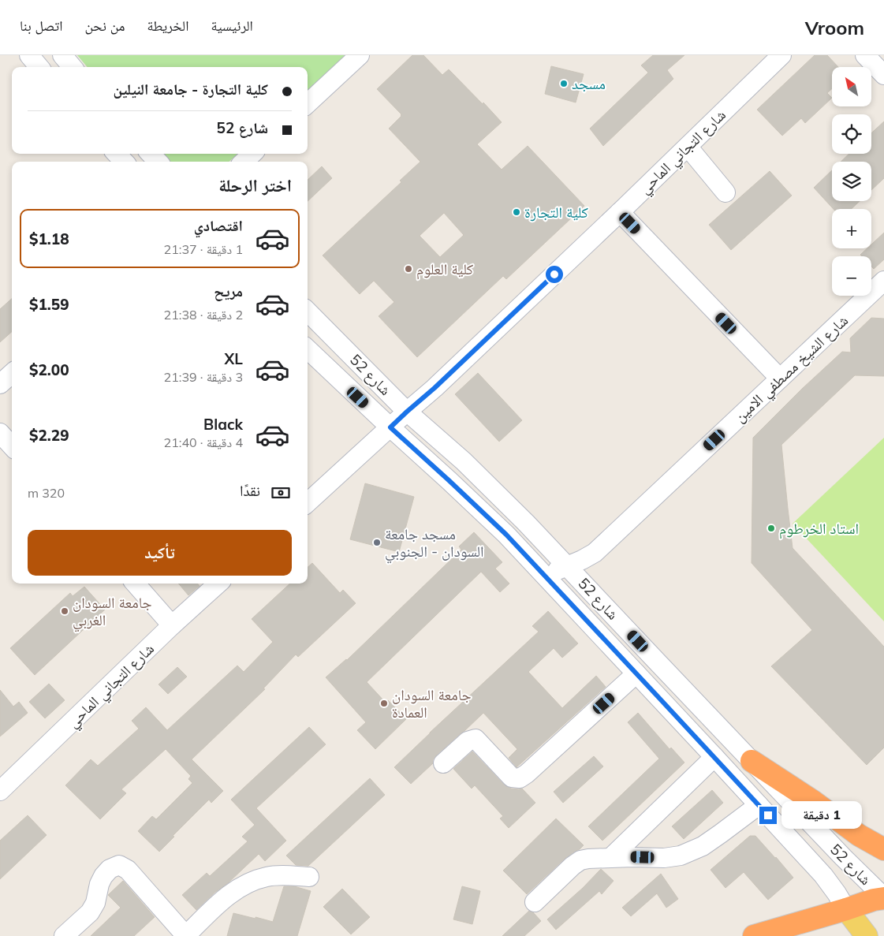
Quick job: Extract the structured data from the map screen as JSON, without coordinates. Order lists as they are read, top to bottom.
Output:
{
  "streets": {
    "street": ["شارع التجاني الماحي", "شارع الشيخ مصطفي الامين", "شارع 52"]
  },
  "crossings": [
    ["شارع التجاني الماحي", "شارع 52"],
    ["شارع الشيخ مصطفي الامين", "شارع 52"]
  ],
  "places": [
    "مسجد",
    "كلية التجارة",
    "كلية العلوم",
    "استاد الخرطوم",
    "مسجد جامعة السودان - الجنوبي",
    "جامعة السودان الغربي",
    "جامعة السودان العمادة"
  ],
  "north": "top left",
  "page": {
    "header": "Vroom",
    "nav": [
      "الرئيسية",
      "الخريطة",
      "من نحن",
      "اتصل بنا"
    ],
    "map_buttons": ["+", "−"],
    "banner": ["كلية التجارة - جامعة النيلين", "شارع 52"],
    "heading": "اختر الرحلة",
    "list": [
      {
        "name": "اقتصادي",
        "note": "1 دقيقة · 21:37",
        "value": "$1.18"
      },
      {
        "name": "مريح",
        "note": "2 دقيقة · 21:38",
        "value": "$1.59"
      },
      {
        "name": "XL",
        "note": "3 دقيقة · 21:39",
        "value": "$2.00"
      },
      {
        "name": "Black",
        "note": "4 دقيقة · 21:40",
        "value": "$2.29"
      }
    ],
    "pay": ["نقدًا", "320 m"],
    "buttons": "تأكيد",
    "bubble": "1 دقيقة"
  }
}
